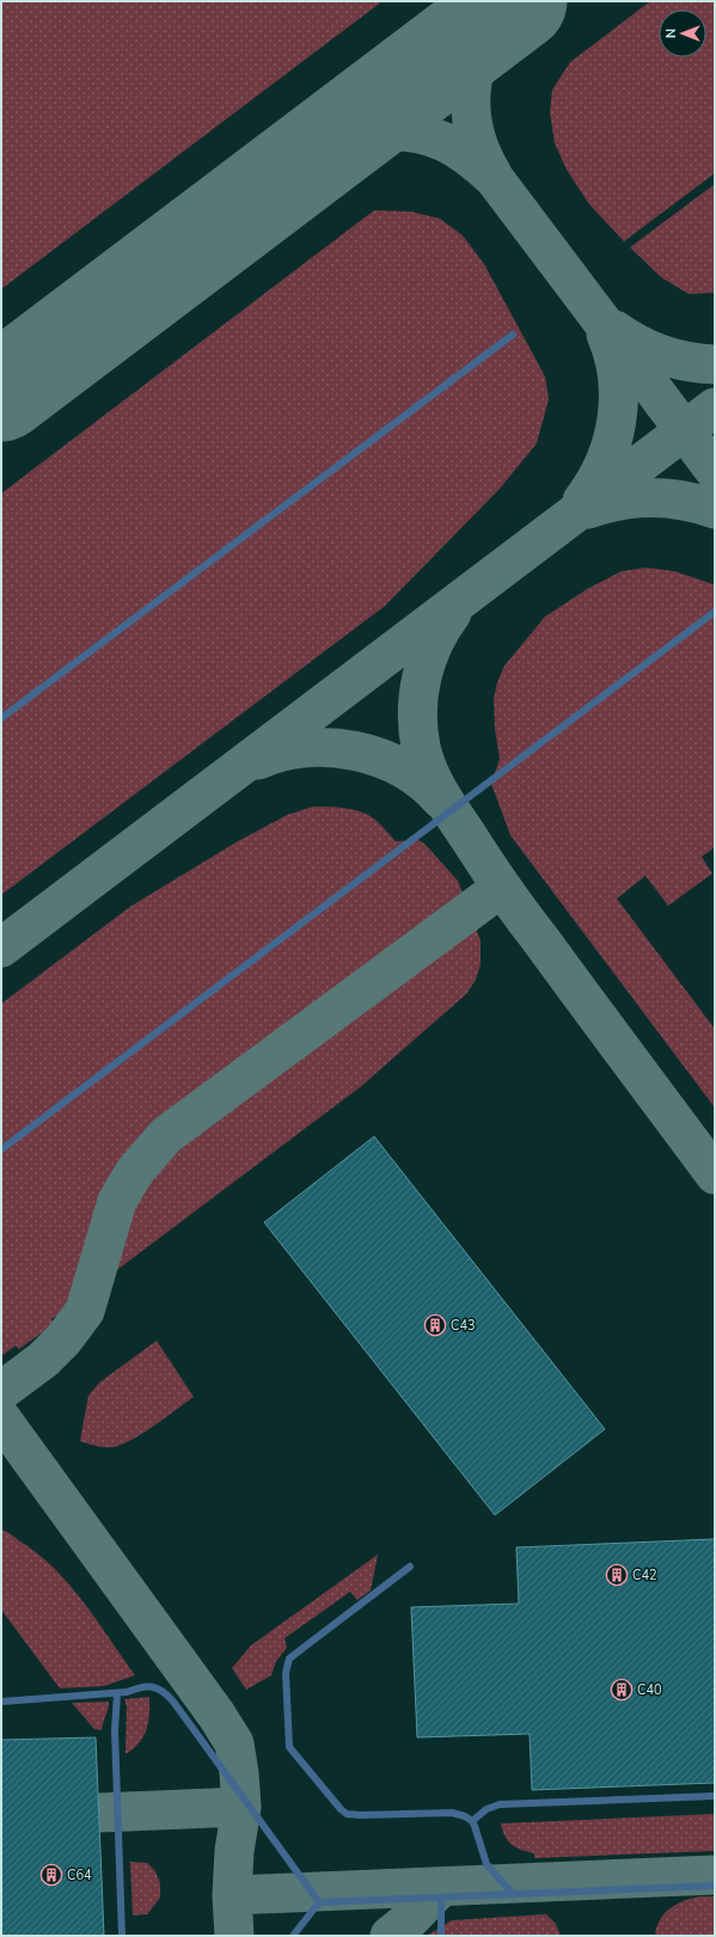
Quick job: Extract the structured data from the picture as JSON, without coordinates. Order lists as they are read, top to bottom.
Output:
{
  "places": {
    "building": [
      "C43",
      "C42",
      "C40",
      "C64"
    ]
  },
  "north": "left"
}
